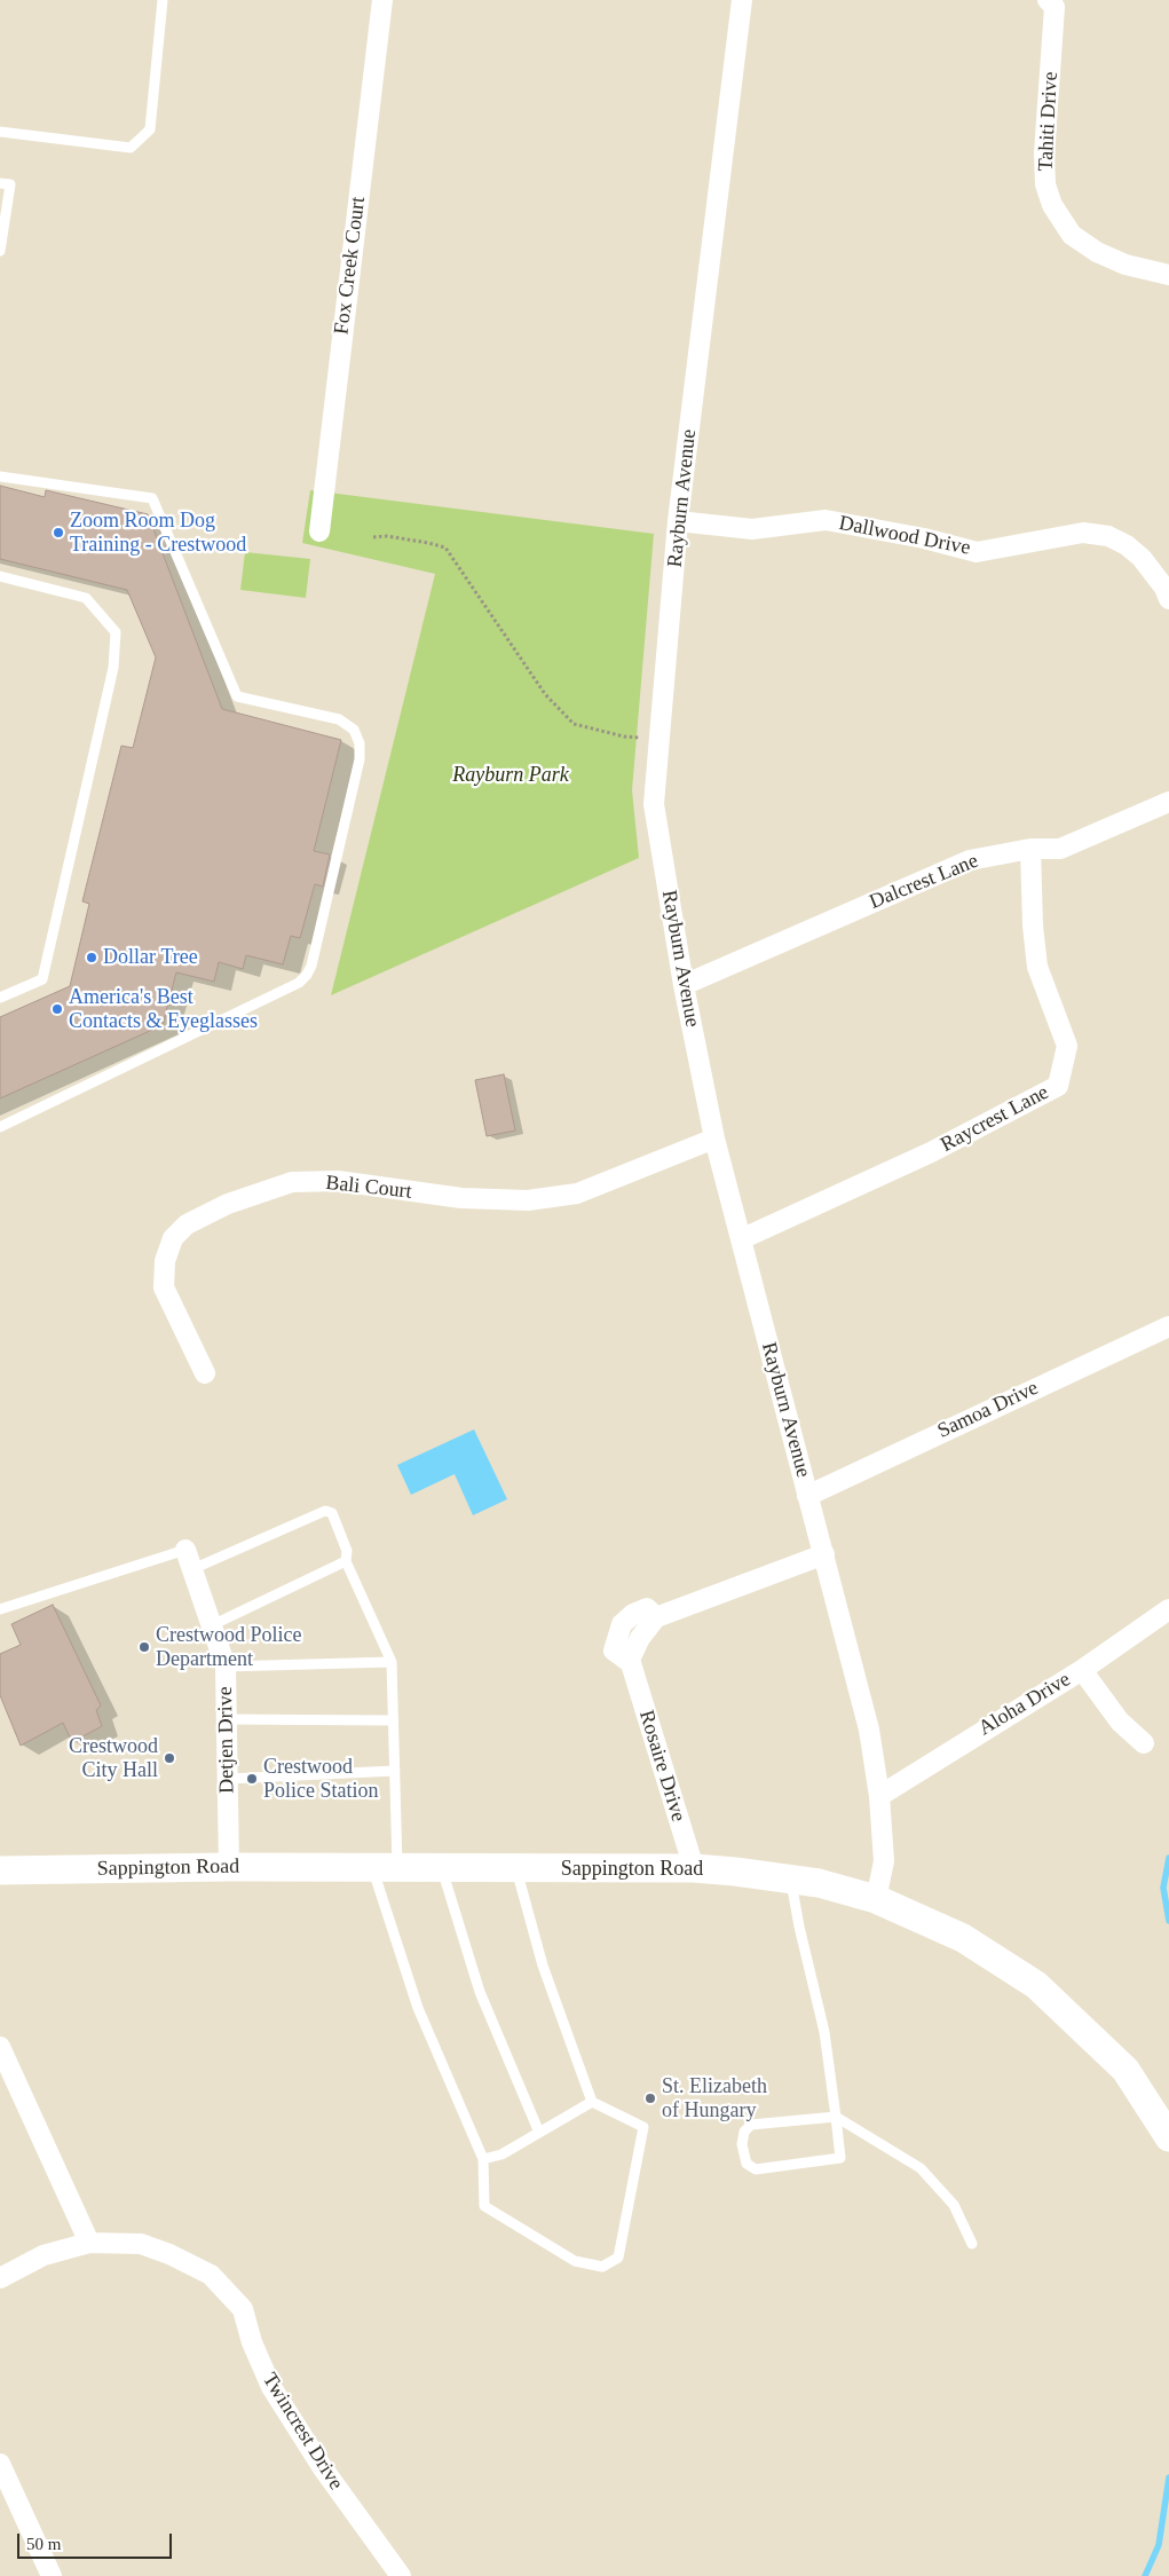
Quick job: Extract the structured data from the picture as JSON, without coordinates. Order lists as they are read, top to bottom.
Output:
{
  "streets": {
    "main road": ["Sappington Road"],
    "street": [
      "Tahiti Drive",
      "Fox Creek Court",
      "Rayburn Avenue",
      "Dallwood Drive",
      "Dalcrest Lane",
      "Raycrest Lane",
      "Bali Court",
      "Samoa Drive",
      "Aloha Drive",
      "Detjen Drive",
      "Rosaire Drive",
      "Twincrest Drive"
    ]
  },
  "crossings": [
    ["Rayburn Avenue", "Dallwood Drive"],
    ["Rayburn Avenue", "Dalcrest Lane"],
    ["Rayburn Avenue", "Raycrest Lane"],
    ["Rayburn Avenue", "Bali Court"],
    ["Rayburn Avenue", "Samoa Drive"],
    ["Rayburn Avenue", "Aloha Drive"],
    ["Rayburn Avenue", "Rosaire Drive"],
    ["Rayburn Avenue", "Sappington Road"],
    ["Dalcrest Lane", "Raycrest Lane"],
    ["Detjen Drive", "Sappington Road"],
    ["Rosaire Drive", "Sappington Road"]
  ],
  "parks": ["Rayburn Park"],
  "places": [
    "Zoom Room Dog Training - Crestwood",
    "Dollar Tree",
    "America's Best Contacts & Eyeglasses",
    "Crestwood Police Department",
    "Crestwood City Hall",
    "Crestwood Police Station",
    "St. Elizabeth of Hungary"
  ],
  "scale_bar": "50 m"
}
